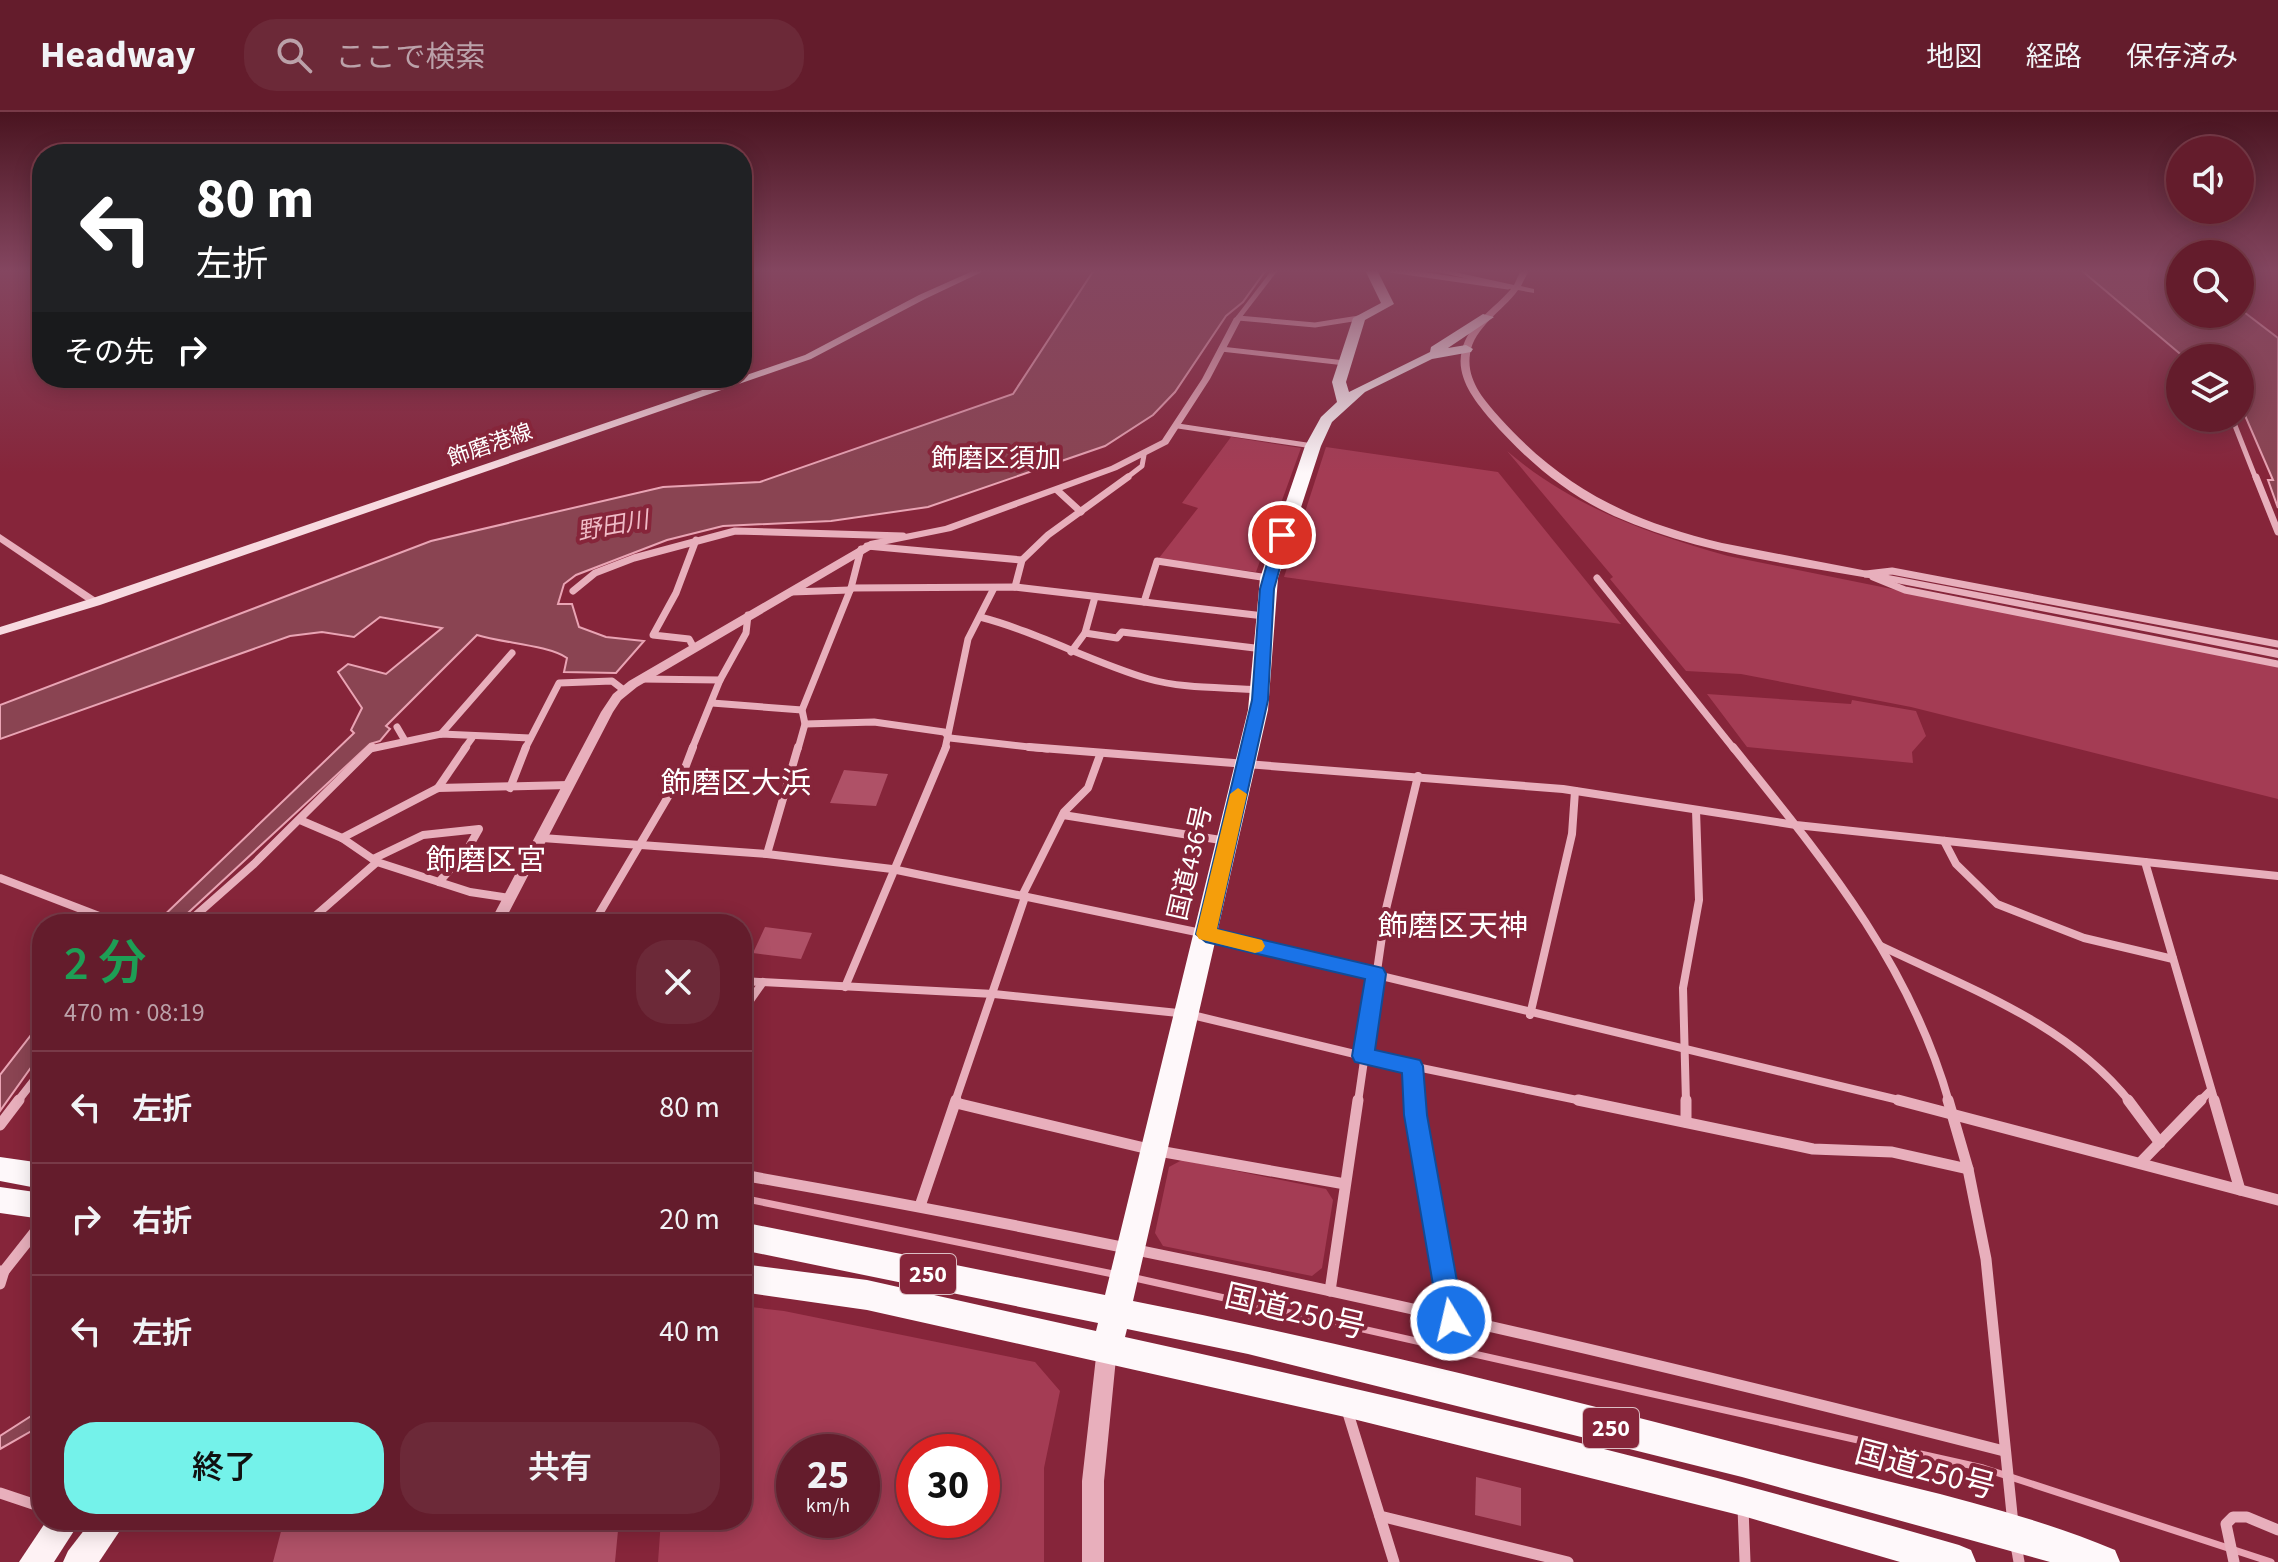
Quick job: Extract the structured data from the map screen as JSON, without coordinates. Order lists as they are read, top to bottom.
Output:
{
  "streets": {
    "highway": ["国道436号", "250", "国道250号"],
    "main road": ["飾磨港線"]
  },
  "crossings": [
    ["国道436号", "国道250号"]
  ],
  "districts": [
    "飾磨区須加",
    "飾磨区大浜",
    "飾磨区宮",
    "飾磨区天神"
  ],
  "water": ["野田川"],
  "page": {
    "header": "Headway",
    "search": "ここで検索",
    "nav": ["地図", "経路", "保存済み"],
    "turn": ["80 m", "左折"],
    "then": "その先",
    "heading": ["2 分", "470 m · 08:19"],
    "list": [
      {
        "name": "左折",
        "value": "80 m"
      },
      {
        "name": "右折",
        "value": "20 m"
      },
      {
        "name": "左折",
        "value": "40 m"
      }
    ],
    "buttons": ["終了", "共有"],
    "speed": "25 km/h",
    "limit": "30"
  }
}
